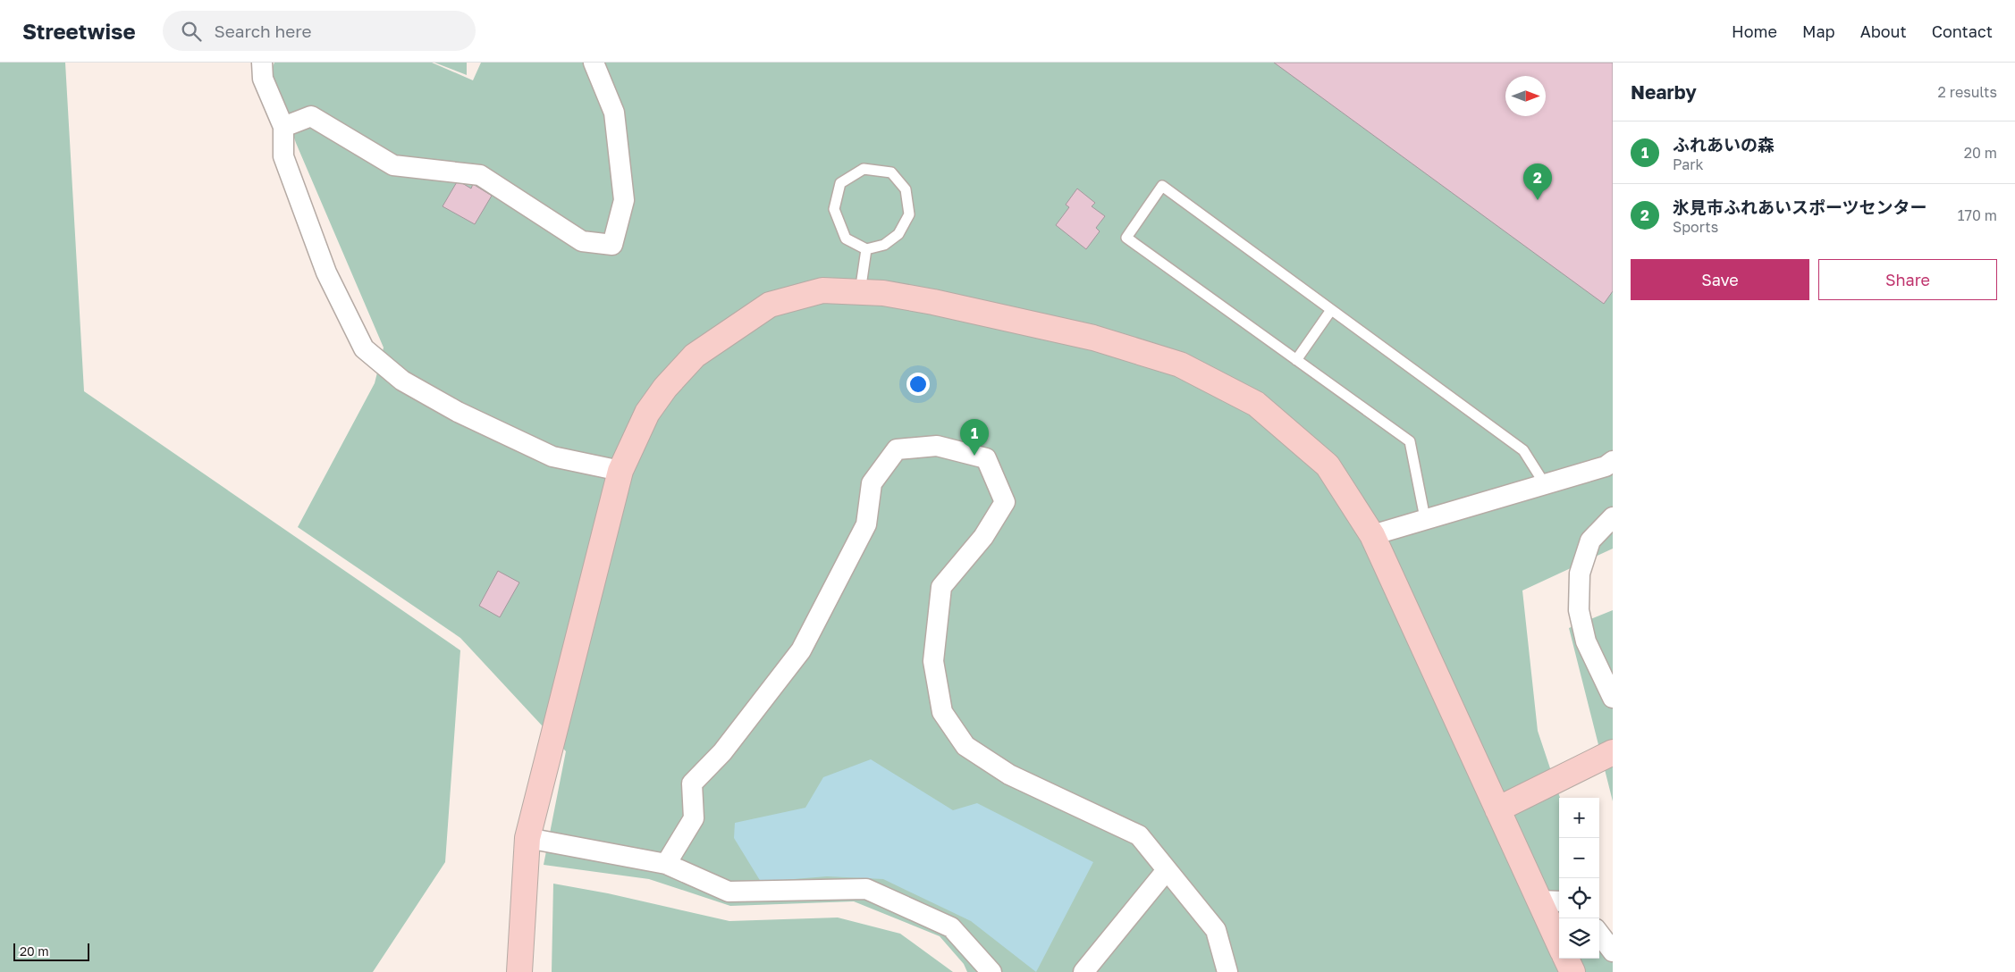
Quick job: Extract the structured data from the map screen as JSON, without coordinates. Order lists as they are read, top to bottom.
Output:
{
  "scale_bar": "20 m",
  "north": "right",
  "page": {
    "header": "Streetwise",
    "search": "Search here",
    "nav": [
      "Home",
      "Map",
      "About",
      "Contact"
    ],
    "heading": ["Nearby", "2 results"],
    "list": [
      {
        "mark": "1",
        "name": "ふれあいの森",
        "note": "Park",
        "value": "20 m"
      },
      {
        "mark": "2",
        "name": "氷見市ふれあいスポーツセンター",
        "note": "Sports",
        "value": "170 m"
      }
    ],
    "pins": ["2", "1"],
    "buttons": ["Save", "Share"],
    "map_buttons": ["+", "−"],
    "scale": "20 m"
  }
}
